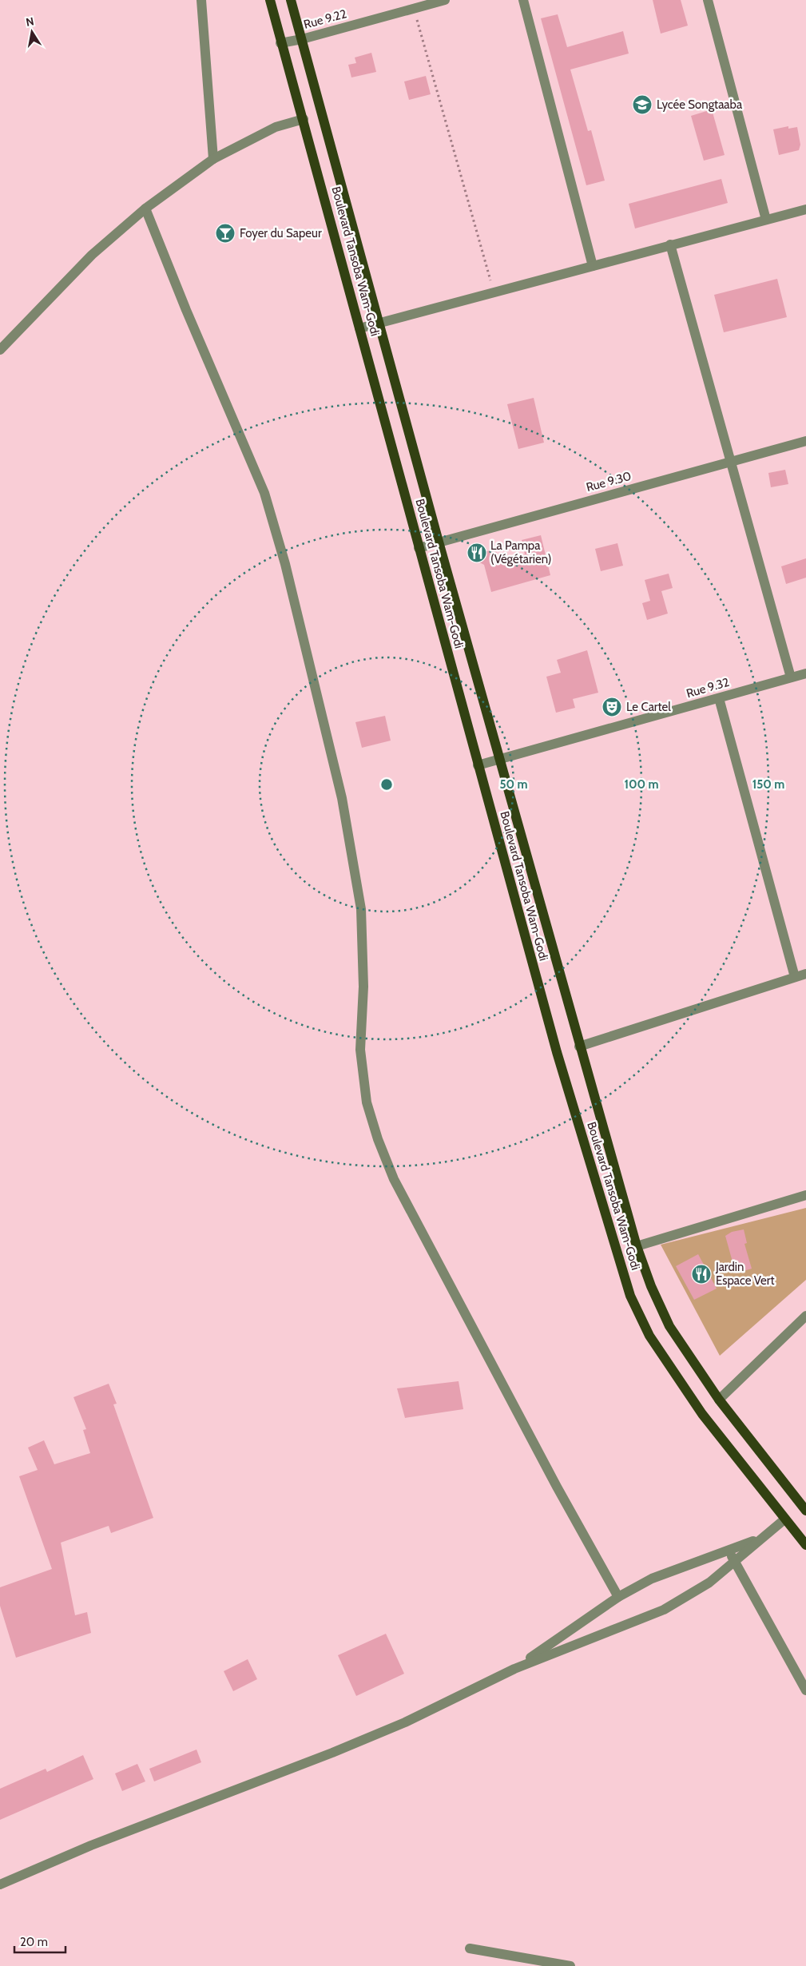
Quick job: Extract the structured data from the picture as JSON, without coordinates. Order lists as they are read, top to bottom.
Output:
{
  "streets": {
    "main road": ["Boulevard Tansoba Wam-Godi"],
    "street": ["Rue 9.22", "Rue 9.30", "Rue 9.32"]
  },
  "crossings": [
    ["Rue 9.22", "Boulevard Tansoba Wam-Godi"],
    ["Boulevard Tansoba Wam-Godi", "Rue 9.30"],
    ["Boulevard Tansoba Wam-Godi", "Rue 9.32"]
  ],
  "places": {
    "school or university": ["Lycée Songtaaba"],
    "bar": ["Foyer du Sapeur"],
    "restaurant": ["La Pampa (Végétarien)", "Jardin Espace Vert"],
    "theatre": ["Le Cartel"]
  },
  "scale_bar": "20 m",
  "north": "top",
  "rings": ["50 m", "100 m", "150 m"]
}
